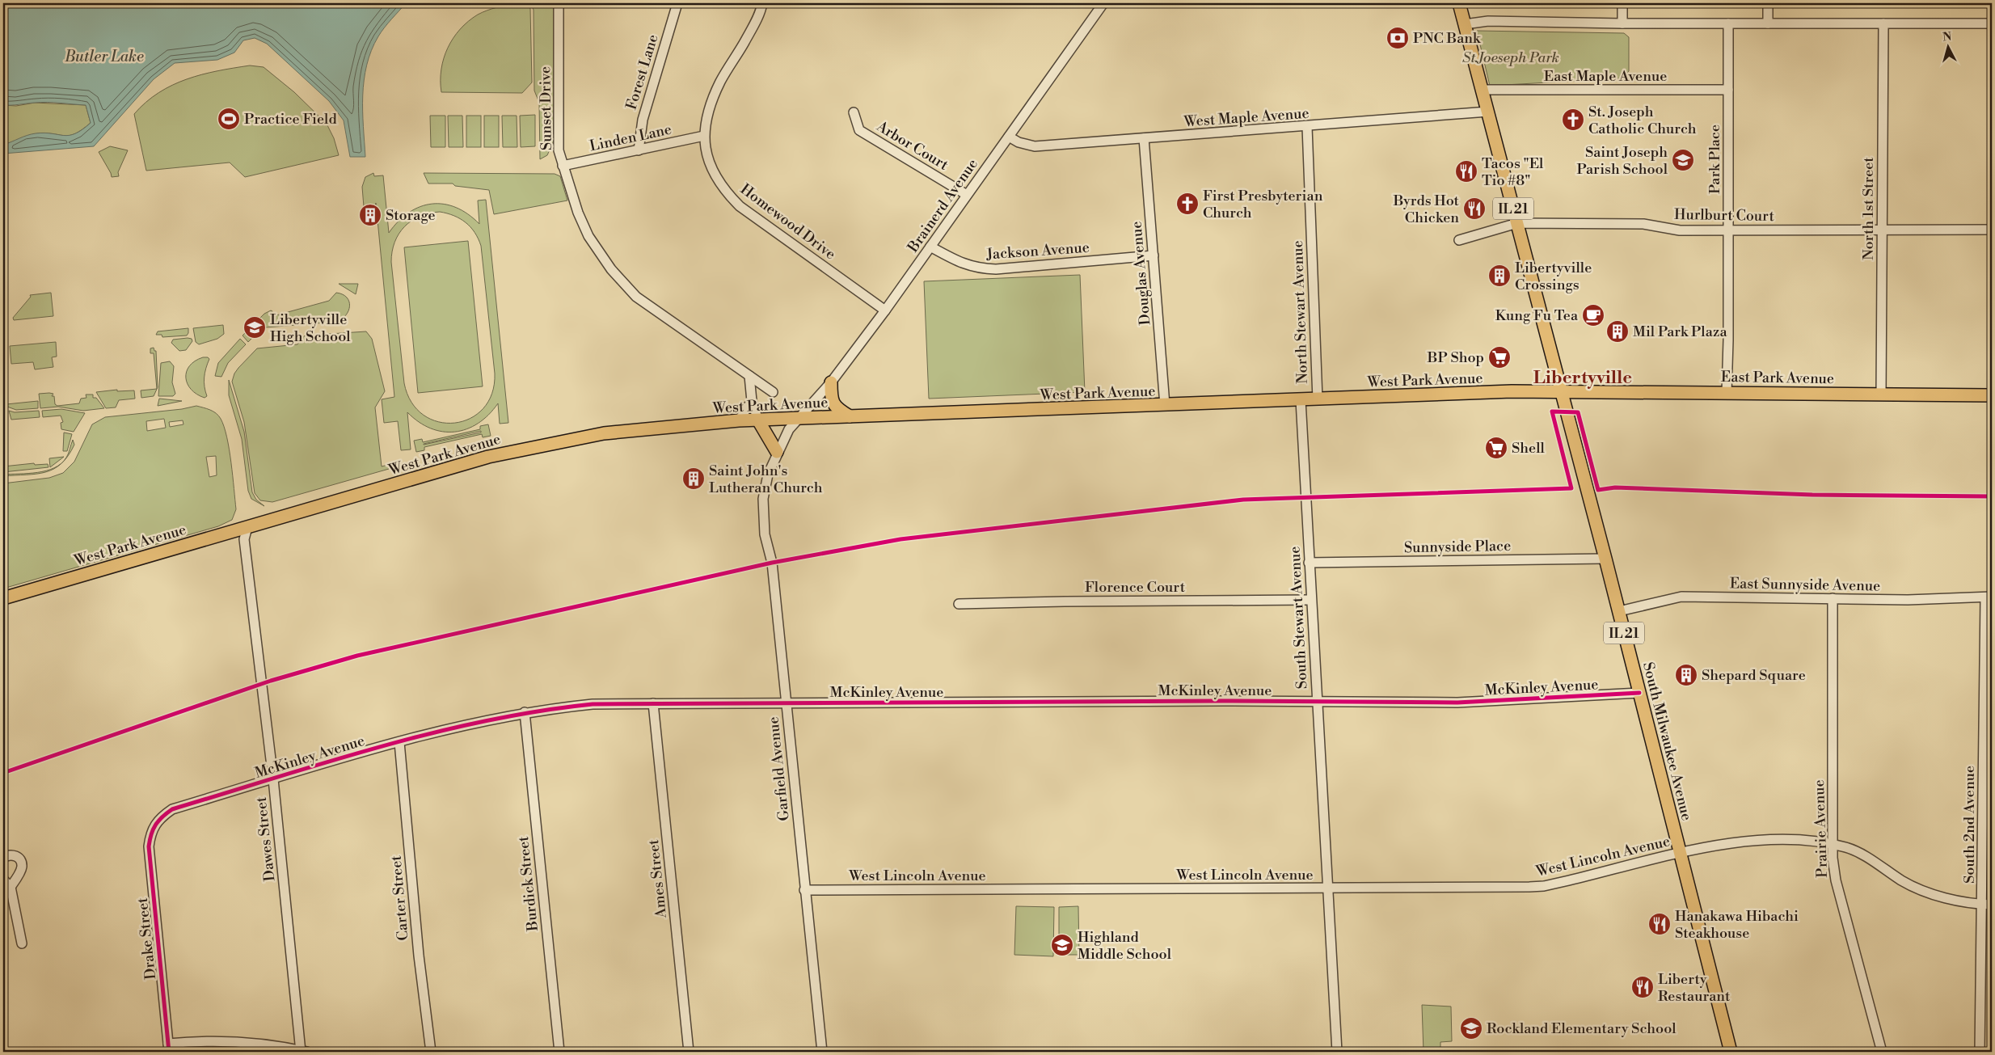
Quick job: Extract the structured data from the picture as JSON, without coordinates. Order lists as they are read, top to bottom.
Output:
{
  "streets": {
    "main road": [
      "IL 21",
      "East Park Avenue",
      "West Park Avenue",
      "South Milwaukee Avenue"
    ],
    "street": [
      "Forest Lane",
      "East Maple Avenue",
      "Sunset Drive",
      "West Maple Avenue",
      "Linden Lane",
      "Arbor Court",
      "Park Place",
      "Brainerd Avenue",
      "North 1st Street",
      "Hurlburt Court",
      "Homewood Drive",
      "Jackson Avenue",
      "Douglas Avenue",
      "North Stewart Avenue",
      "Sunnyside Place",
      "East Sunnyside Avenue",
      "Florence Court",
      "South Stewart Avenue",
      "McKinley Avenue",
      "Garfield Avenue",
      "South 2nd Avenue",
      "Prairie Avenue",
      "Dawes Street",
      "West Lincoln Avenue",
      "Ames Street",
      "Burdick Street",
      "Carter Street",
      "Drake Street"
    ]
  },
  "crossings": [
    ["Forest Lane", "Linden Lane"],
    ["East Maple Avenue", "Park Place"],
    ["East Maple Avenue", "IL 21"],
    ["Sunset Drive", "Linden Lane"],
    ["West Maple Avenue", "Brainerd Avenue"],
    ["West Maple Avenue", "IL 21"],
    ["West Maple Avenue", "Douglas Avenue"],
    ["West Maple Avenue", "North Stewart Avenue"],
    ["Linden Lane", "Homewood Drive"],
    ["Arbor Court", "Brainerd Avenue"],
    ["Park Place", "Hurlburt Court"],
    ["Park Place", "East Park Avenue"],
    ["Brainerd Avenue", "Homewood Drive"],
    ["Brainerd Avenue", "Jackson Avenue"],
    ["Brainerd Avenue", "West Park Avenue"],
    ["Brainerd Avenue", "Garfield Avenue"],
    ["IL 21", "Hurlburt Court"],
    ["IL 21", "East Park Avenue"],
    ["IL 21", "West Park Avenue"],
    ["IL 21", "South Milwaukee Avenue"],
    ["North 1st Street", "Hurlburt Court"],
    ["North 1st Street", "East Park Avenue"],
    ["Jackson Avenue", "Douglas Avenue"],
    ["Douglas Avenue", "West Park Avenue"],
    ["North Stewart Avenue", "West Park Avenue"],
    ["East Park Avenue", "West Park Avenue"],
    ["East Park Avenue", "South Milwaukee Avenue"],
    ["West Park Avenue", "South Stewart Avenue"],
    ["West Park Avenue", "South Milwaukee Avenue"],
    ["West Park Avenue", "Garfield Avenue"],
    ["West Park Avenue", "Dawes Street"],
    ["Sunnyside Place", "South Stewart Avenue"],
    ["Sunnyside Place", "South Milwaukee Avenue"],
    ["East Sunnyside Avenue", "South Milwaukee Avenue"],
    ["East Sunnyside Avenue", "South 2nd Avenue"],
    ["East Sunnyside Avenue", "Prairie Avenue"],
    ["Florence Court", "South Stewart Avenue"],
    ["South Stewart Avenue", "McKinley Avenue"],
    ["South Stewart Avenue", "West Lincoln Avenue"],
    ["McKinley Avenue", "South Milwaukee Avenue"],
    ["McKinley Avenue", "Garfield Avenue"],
    ["McKinley Avenue", "Dawes Street"],
    ["McKinley Avenue", "Ames Street"],
    ["McKinley Avenue", "Burdick Street"],
    ["McKinley Avenue", "Carter Street"],
    ["McKinley Avenue", "Drake Street"],
    ["South Milwaukee Avenue", "West Lincoln Avenue"],
    ["Garfield Avenue", "West Lincoln Avenue"],
    ["South 2nd Avenue", "West Lincoln Avenue"],
    ["Prairie Avenue", "West Lincoln Avenue"]
  ],
  "districts": ["Libertyville"],
  "water": ["Butler Lake"],
  "parks": ["St.Joeseph Park"],
  "places": {
    "bank": ["PNC Bank"],
    "sports": ["Practice Field"],
    "church": ["St. Joseph Catholic Church", "First Presbyterian Church"],
    "school or university": [
      "Saint Joseph Parish School",
      "Libertyville High School",
      "Highland Middle School",
      "Rockland Elementary School"
    ],
    "restaurant": [
      "Tacos \"El Tio #8\"",
      "Byrds Hot Chicken",
      "Hanakawa Hibachi Steakhouse",
      "Liberty Restaurant"
    ],
    "building": [
      "Storage",
      "Libertyville Crossings",
      "Mil Park Plaza",
      "Saint John's Lutheran Church",
      "Shepard Square"
    ],
    "cafe": ["Kung Fu Tea"],
    "supermarket": ["BP Shop", "Shell"]
  },
  "north": "top"
}
